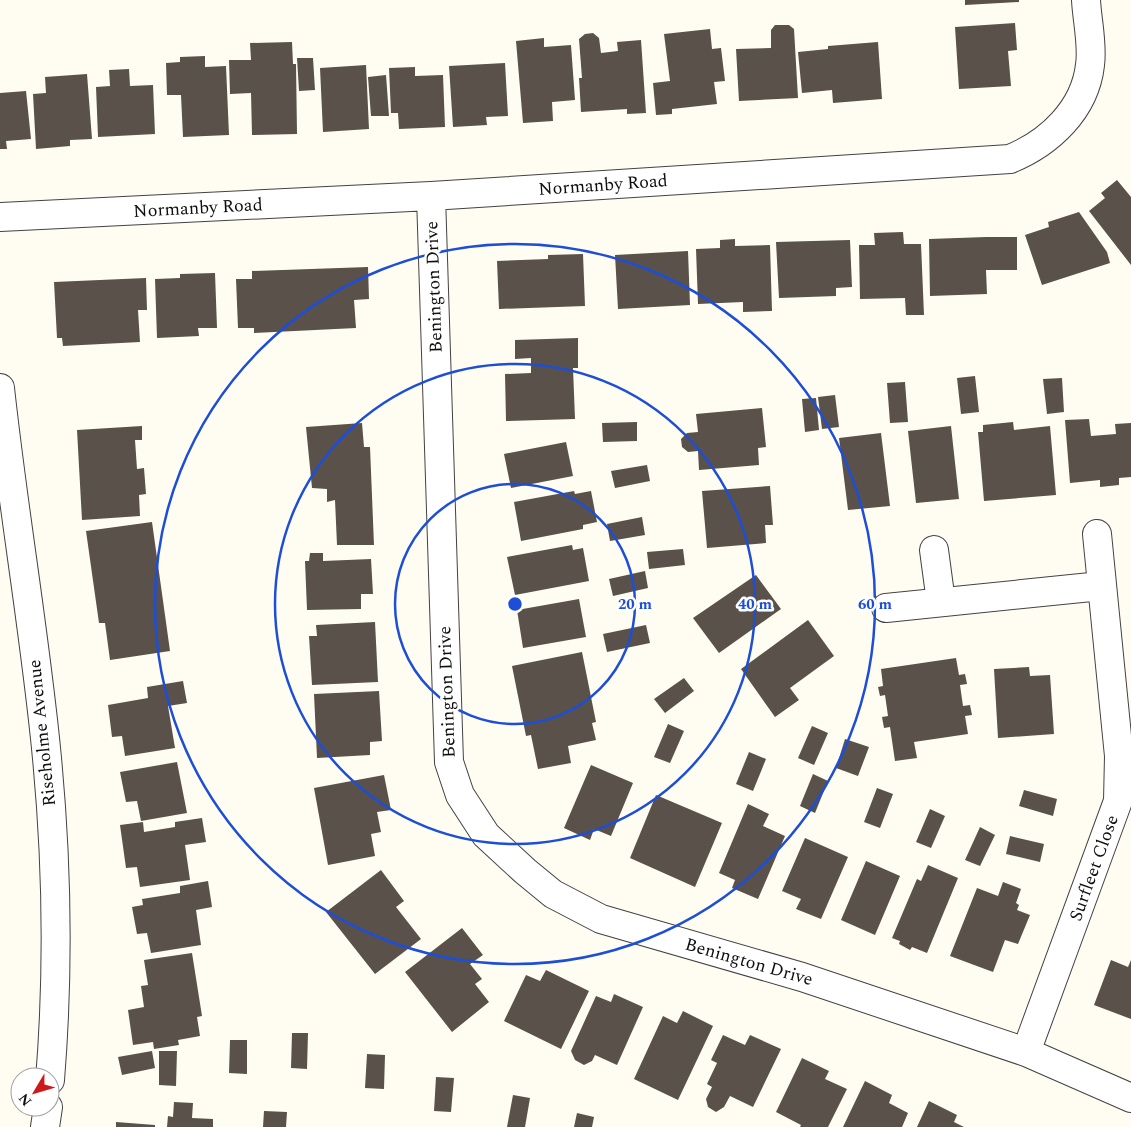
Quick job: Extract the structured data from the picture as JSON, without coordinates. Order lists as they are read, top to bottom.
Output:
{
  "streets": {
    "street": [
      "Normanby Road",
      "Benington Drive",
      "Riseholme Avenue",
      "Surfleet Close"
    ]
  },
  "crossings": [
    ["Normanby Road", "Benington Drive"],
    ["Benington Drive", "Surfleet Close"]
  ],
  "north": "bottom left",
  "rings": ["20 m", "40 m", "60 m"]
}
